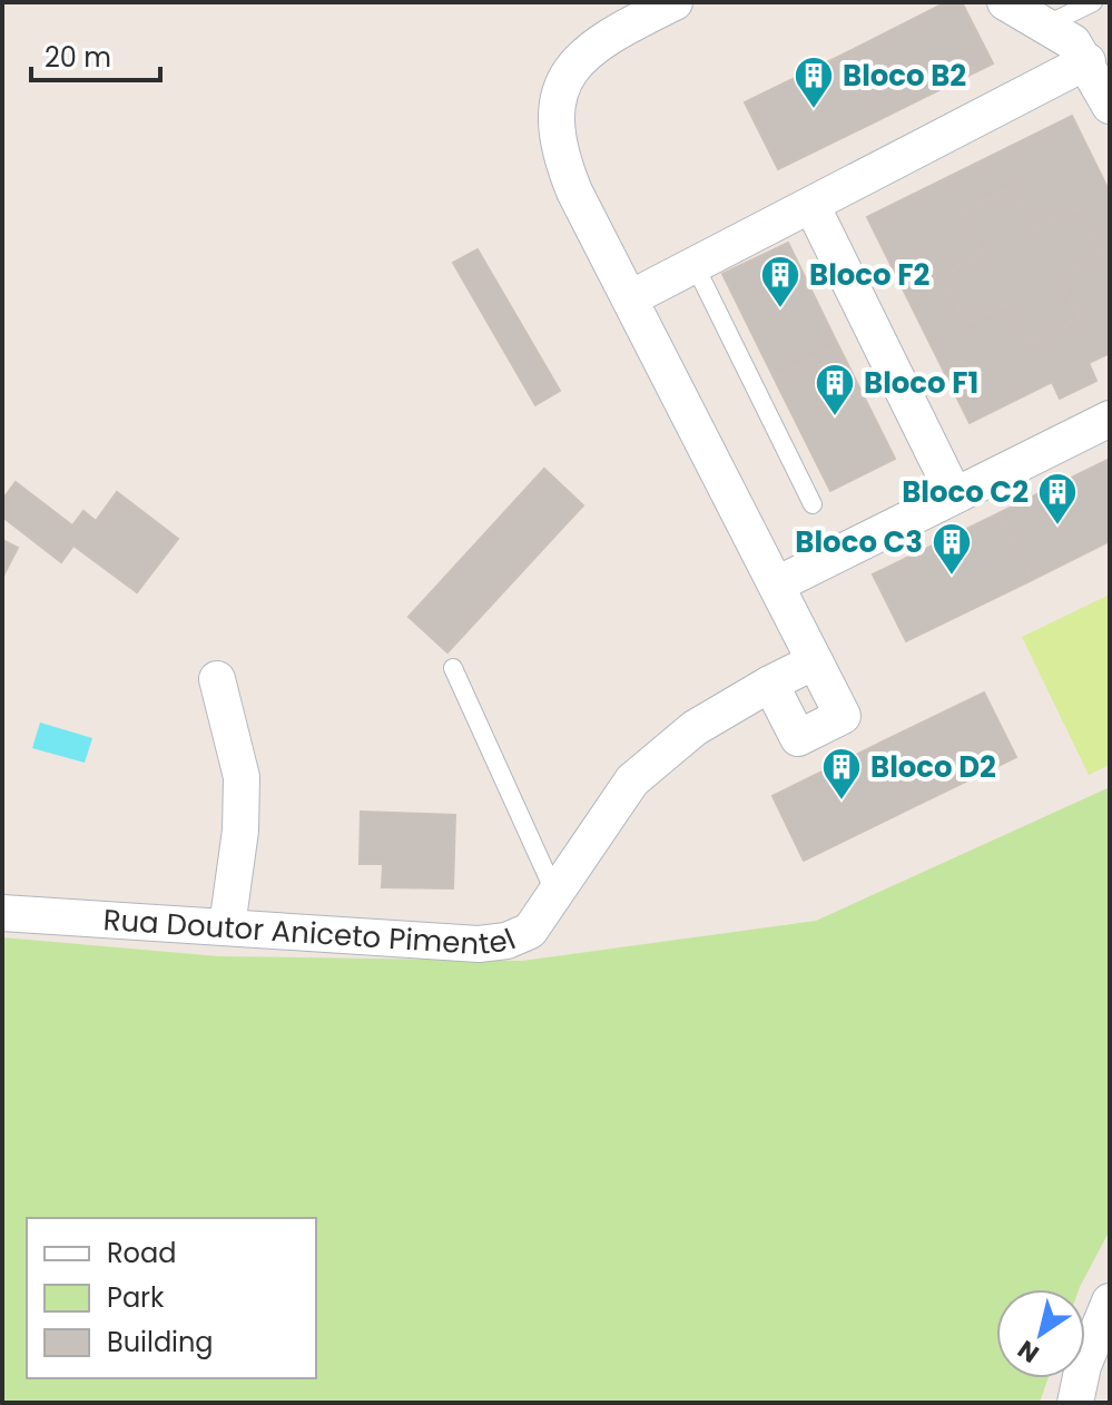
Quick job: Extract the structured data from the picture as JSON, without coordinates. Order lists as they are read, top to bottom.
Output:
{
  "streets": {
    "street": ["Rua Doutor Aniceto Pimentel"]
  },
  "places": {
    "building": [
      "Bloco B2",
      "Bloco F2",
      "Bloco F1",
      "Bloco C2",
      "Bloco C3",
      "Bloco D2"
    ]
  },
  "legend": ["Road", "Park", "Building"],
  "scale_bar": "20 m",
  "north": "bottom left"
}
